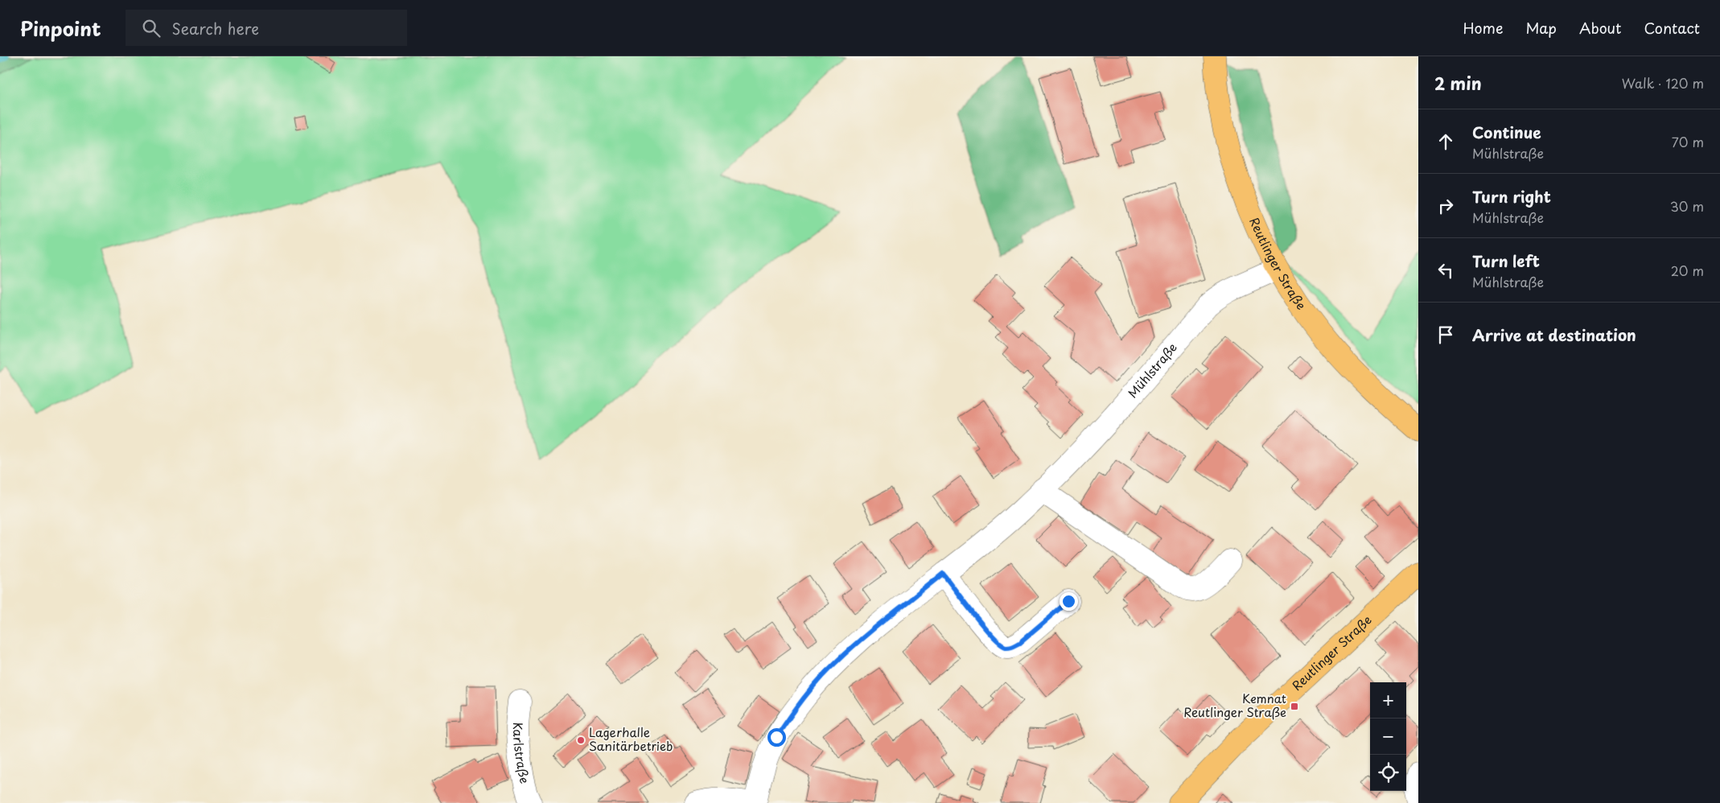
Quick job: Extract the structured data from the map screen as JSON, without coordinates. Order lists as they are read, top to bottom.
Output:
{
  "streets": {
    "main road": ["Reutlinger Straße"],
    "street": ["Mühlstraße", "Karlstraße"]
  },
  "crossings": [
    ["Reutlinger Straße", "Mühlstraße"]
  ],
  "places": {
    "transit": ["Kemnat Reutlinger Straße"],
    "other": ["Lagerhalle Sanitärbetrieb"]
  },
  "page": {
    "header": "Pinpoint",
    "search": "Search here",
    "nav": [
      "Home",
      "Map",
      "About",
      "Contact"
    ],
    "heading": ["2 min", "Walk · 120 m"],
    "list": [
      ["Continue", "Mühlstraße", "70 m"],
      ["Turn right", "Mühlstraße", "30 m"],
      ["Turn left", "Mühlstraße", "20 m"],
      "Arrive at destination"
    ],
    "map_buttons": ["+", "−"]
  }
}
